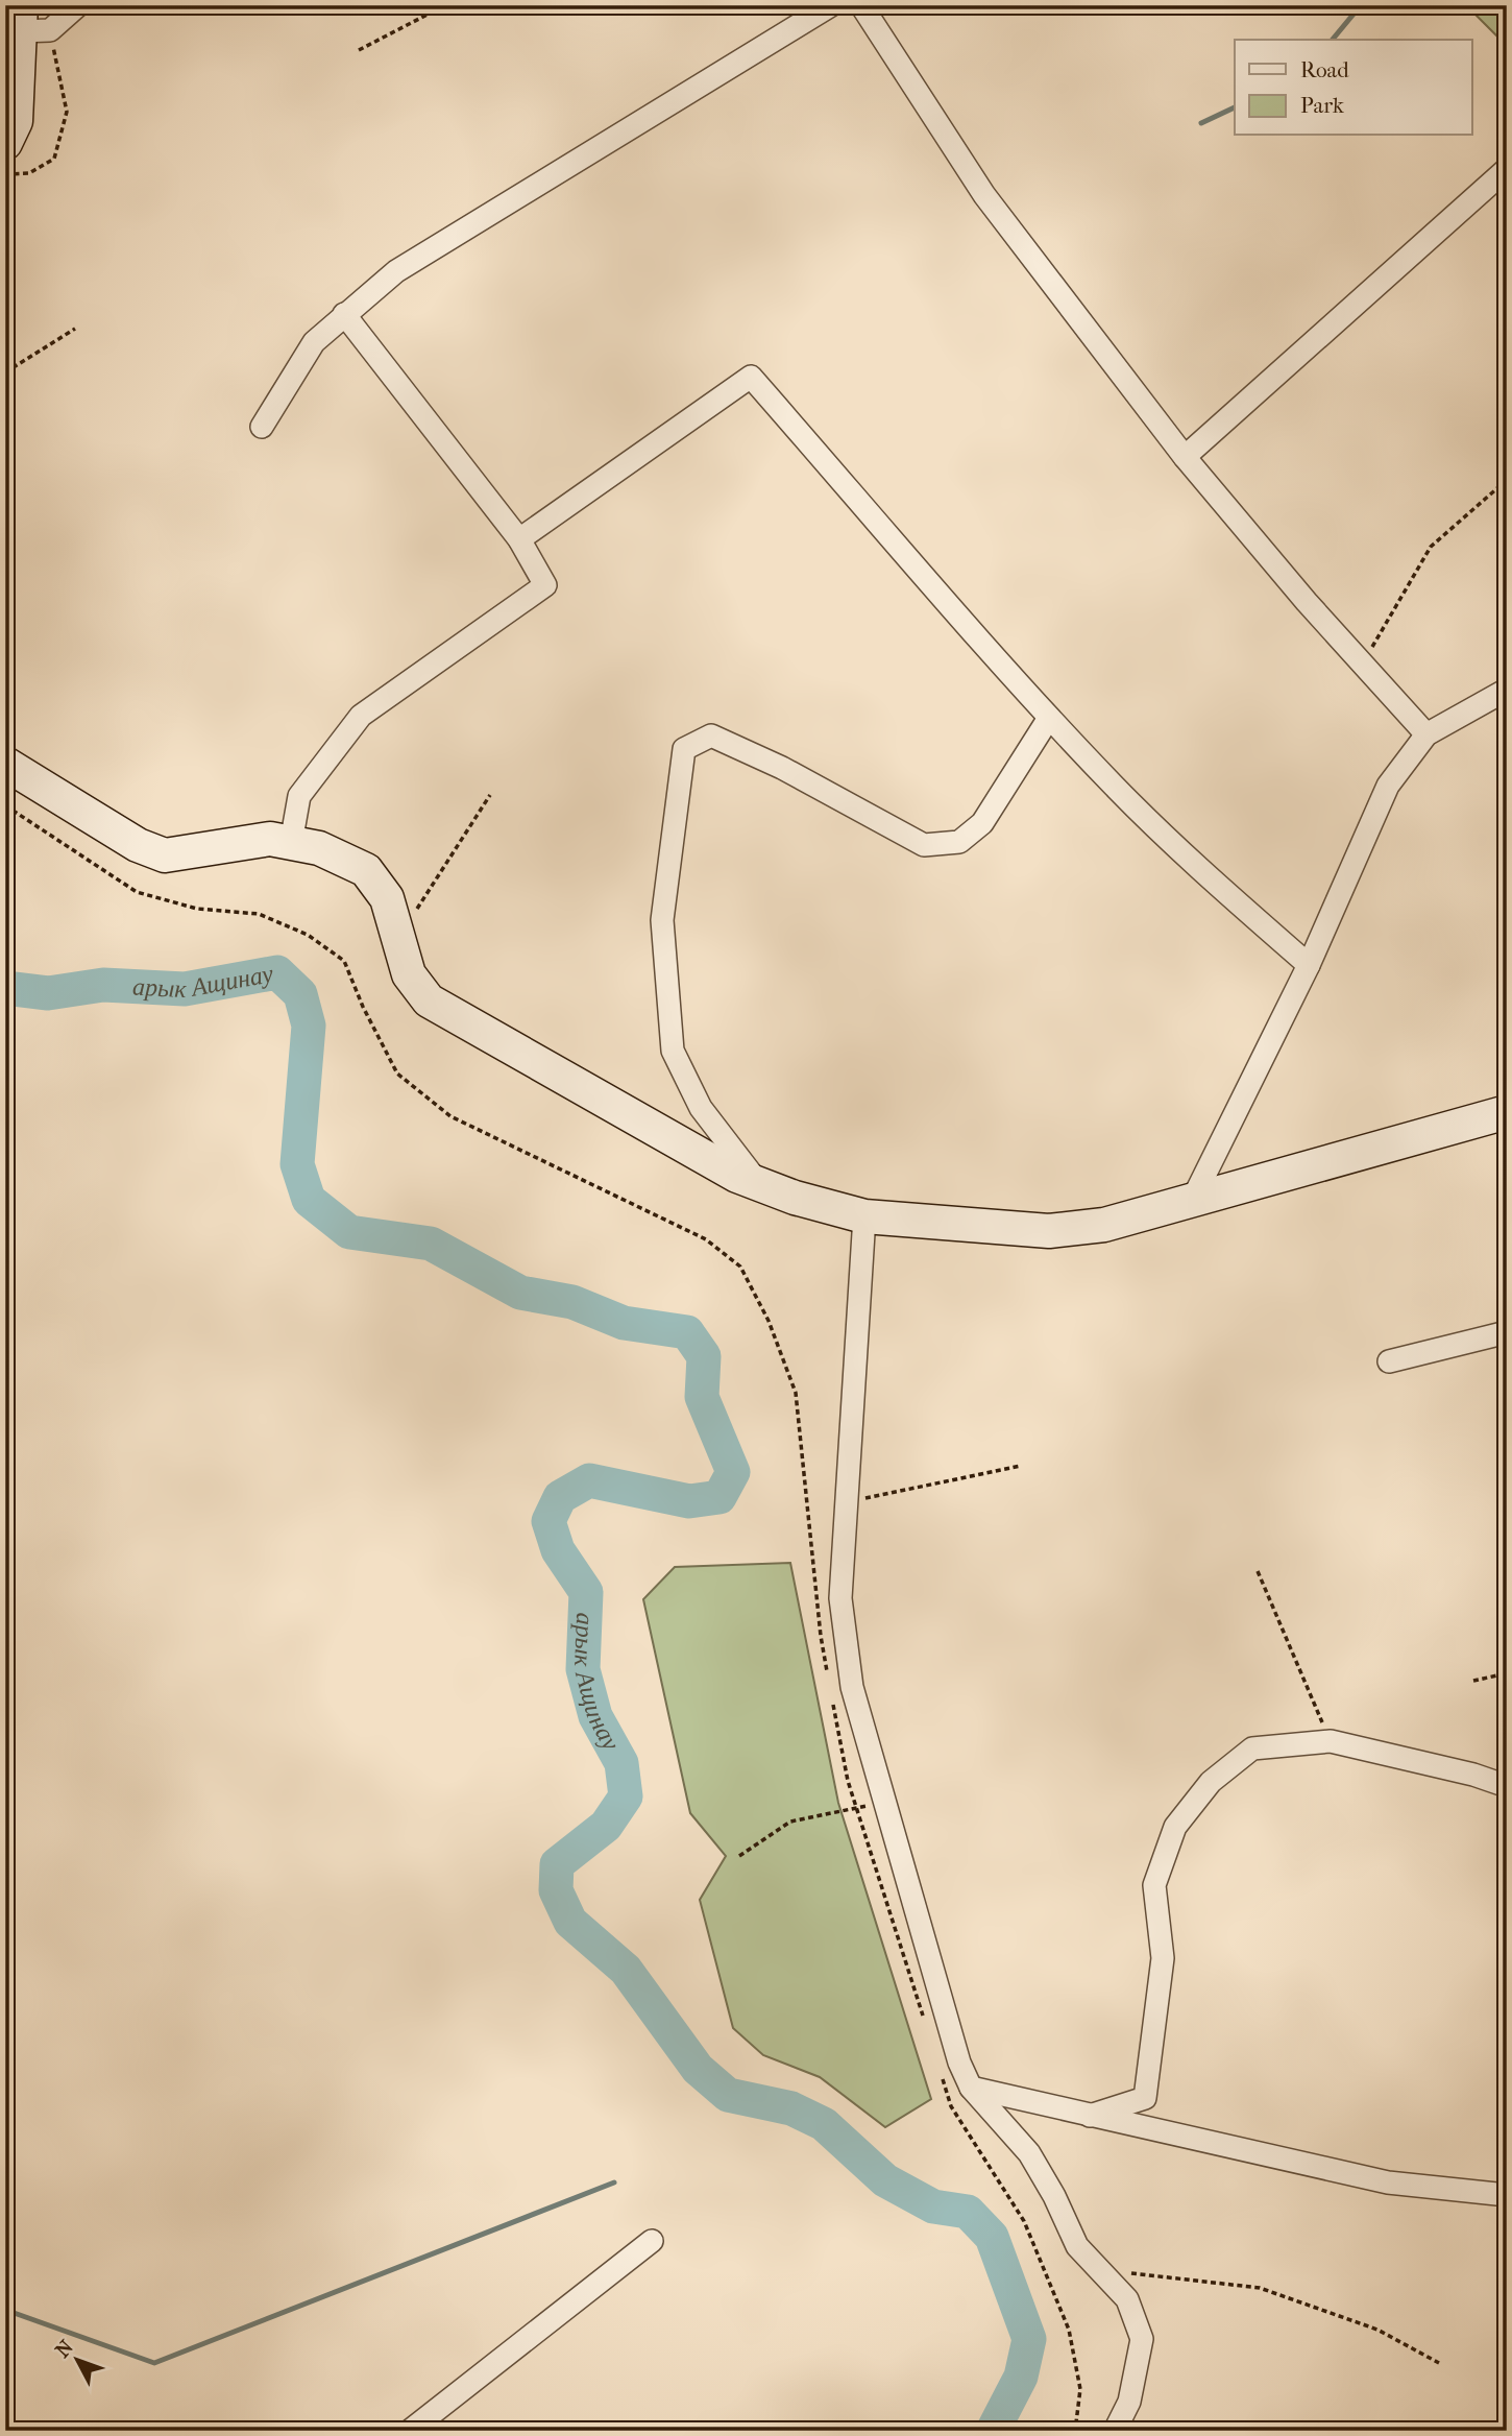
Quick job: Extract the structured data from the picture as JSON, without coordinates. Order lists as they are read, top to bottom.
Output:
{
  "water": ["арык Ащинау"],
  "legend": ["Road", "Park"],
  "north": "top left"
}
